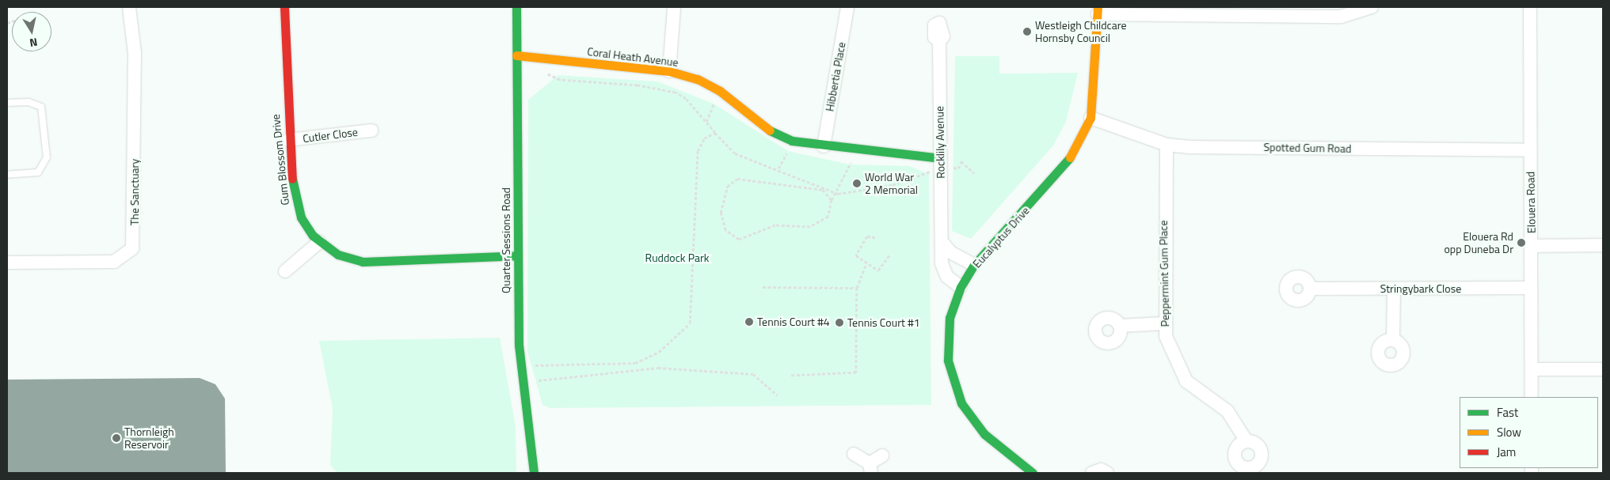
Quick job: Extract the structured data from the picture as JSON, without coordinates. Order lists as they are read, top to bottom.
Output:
{
  "streets": {
    "street": [
      "Coral Heath Avenue",
      "Hibbertia Place",
      "Cutler Close",
      "Rocklily Avenue",
      "Spotted Gum Road",
      "Gum Blossom Drive",
      "The Sanctuary",
      "Elouera Road",
      "Eucalyptus Drive",
      "Quarter Sessions Road",
      "Peppermint Gum Place",
      "Stringybark Close"
    ]
  },
  "crossings": [
    ["Coral Heath Avenue", "Hibbertia Place"],
    ["Coral Heath Avenue", "Rocklily Avenue"],
    ["Coral Heath Avenue", "Quarter Sessions Road"],
    ["Cutler Close", "Gum Blossom Drive"],
    ["Rocklily Avenue", "Eucalyptus Drive"],
    ["Spotted Gum Road", "Elouera Road"],
    ["Spotted Gum Road", "Eucalyptus Drive"],
    ["Spotted Gum Road", "Peppermint Gum Place"],
    ["Gum Blossom Drive", "Quarter Sessions Road"],
    ["Elouera Road", "Stringybark Close"]
  ],
  "parks": ["Ruddock Park"],
  "places": [
    "Westleigh Childcare Hornsby Council",
    "World War 2 Memorial",
    "Elouera Rd opp Duneba Dr",
    "Tennis Court #4",
    "Tennis Court #1",
    "Thornleigh Reservoir"
  ],
  "legend": ["Fast", "Slow", "Jam"],
  "north": "bottom"
}
